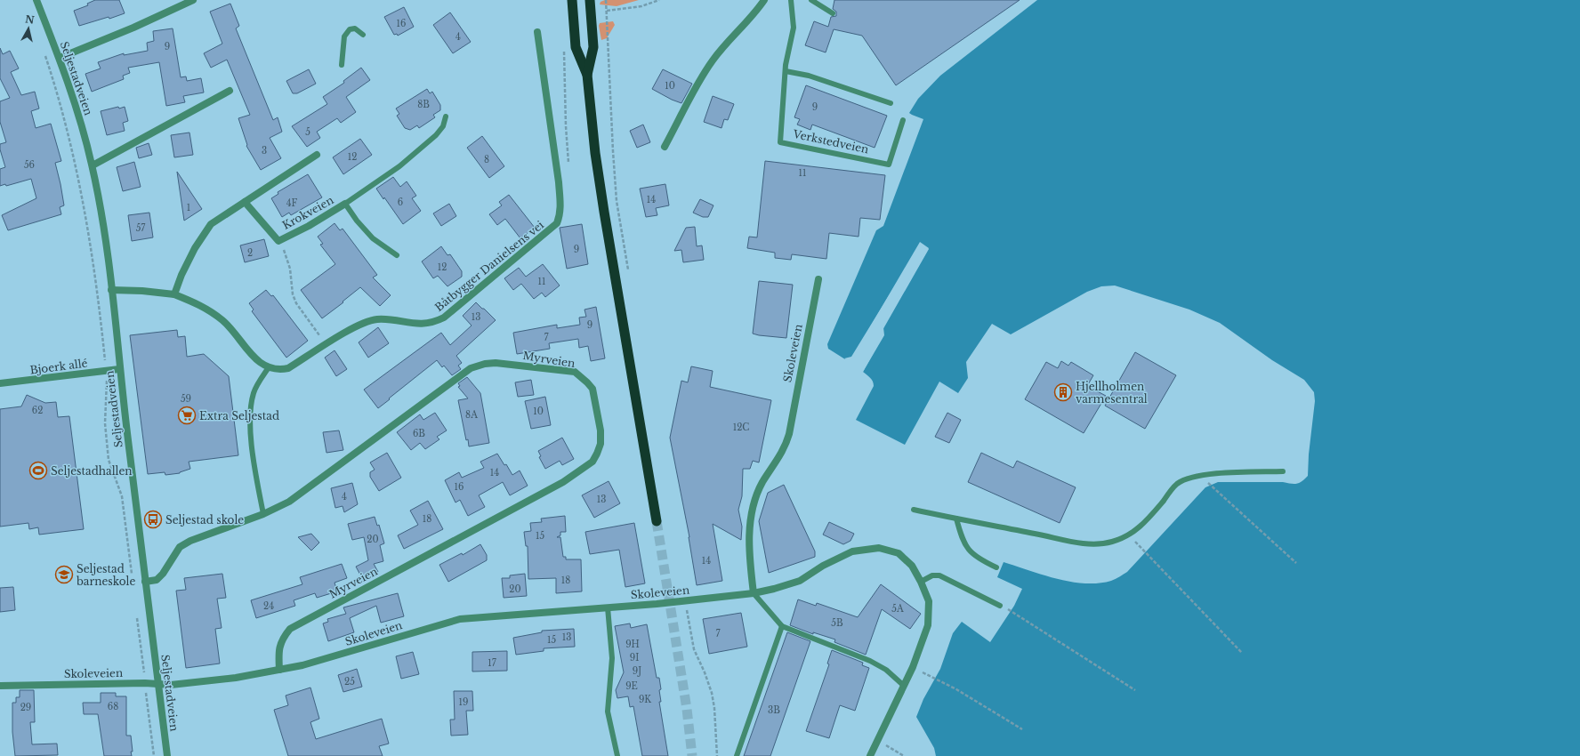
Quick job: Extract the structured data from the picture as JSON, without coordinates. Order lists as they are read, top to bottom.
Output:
{
  "streets": {
    "street": [
      "Seljestadveien",
      "Krokveien",
      "Båtbygger Danielsens vei",
      "Skoleveien",
      "Myrveien",
      "Bjoerk allé"
    ],
    "lane": ["Verkstedveien"]
  },
  "crossings": [
    ["Seljestadveien", "Skoleveien"],
    ["Seljestadveien", "Myrveien"],
    ["Seljestadveien", "Bjoerk allé"],
    ["Skoleveien", "Myrveien"]
  ],
  "places": {
    "building": ["Hjellholmen varmesentral"],
    "supermarket": ["Extra Seljestad"],
    "sports": ["Seljestadhallen"],
    "bus stop": ["Seljestad skole"],
    "school or university": ["Seljestad barneskole"]
  },
  "house_numbers": [
    "16",
    "4",
    "9",
    "10",
    "8B",
    "9",
    "5",
    "3",
    "12",
    "8",
    "56",
    "11",
    "14",
    "6",
    "4F",
    "1",
    "57",
    "9",
    "2",
    "12",
    "11",
    "13",
    "9",
    "7",
    "59",
    "62",
    "10",
    "8A",
    "12C",
    "6B",
    "14",
    "16",
    "4",
    "13",
    "18",
    "15",
    "20",
    "14",
    "18",
    "20",
    "24",
    "5A",
    "5B",
    "7",
    "13",
    "15",
    "9H",
    "9I",
    "17",
    "9J",
    "25",
    "9E",
    "9K",
    "19",
    "68",
    "29",
    "3B"
  ],
  "north": "top"
}
